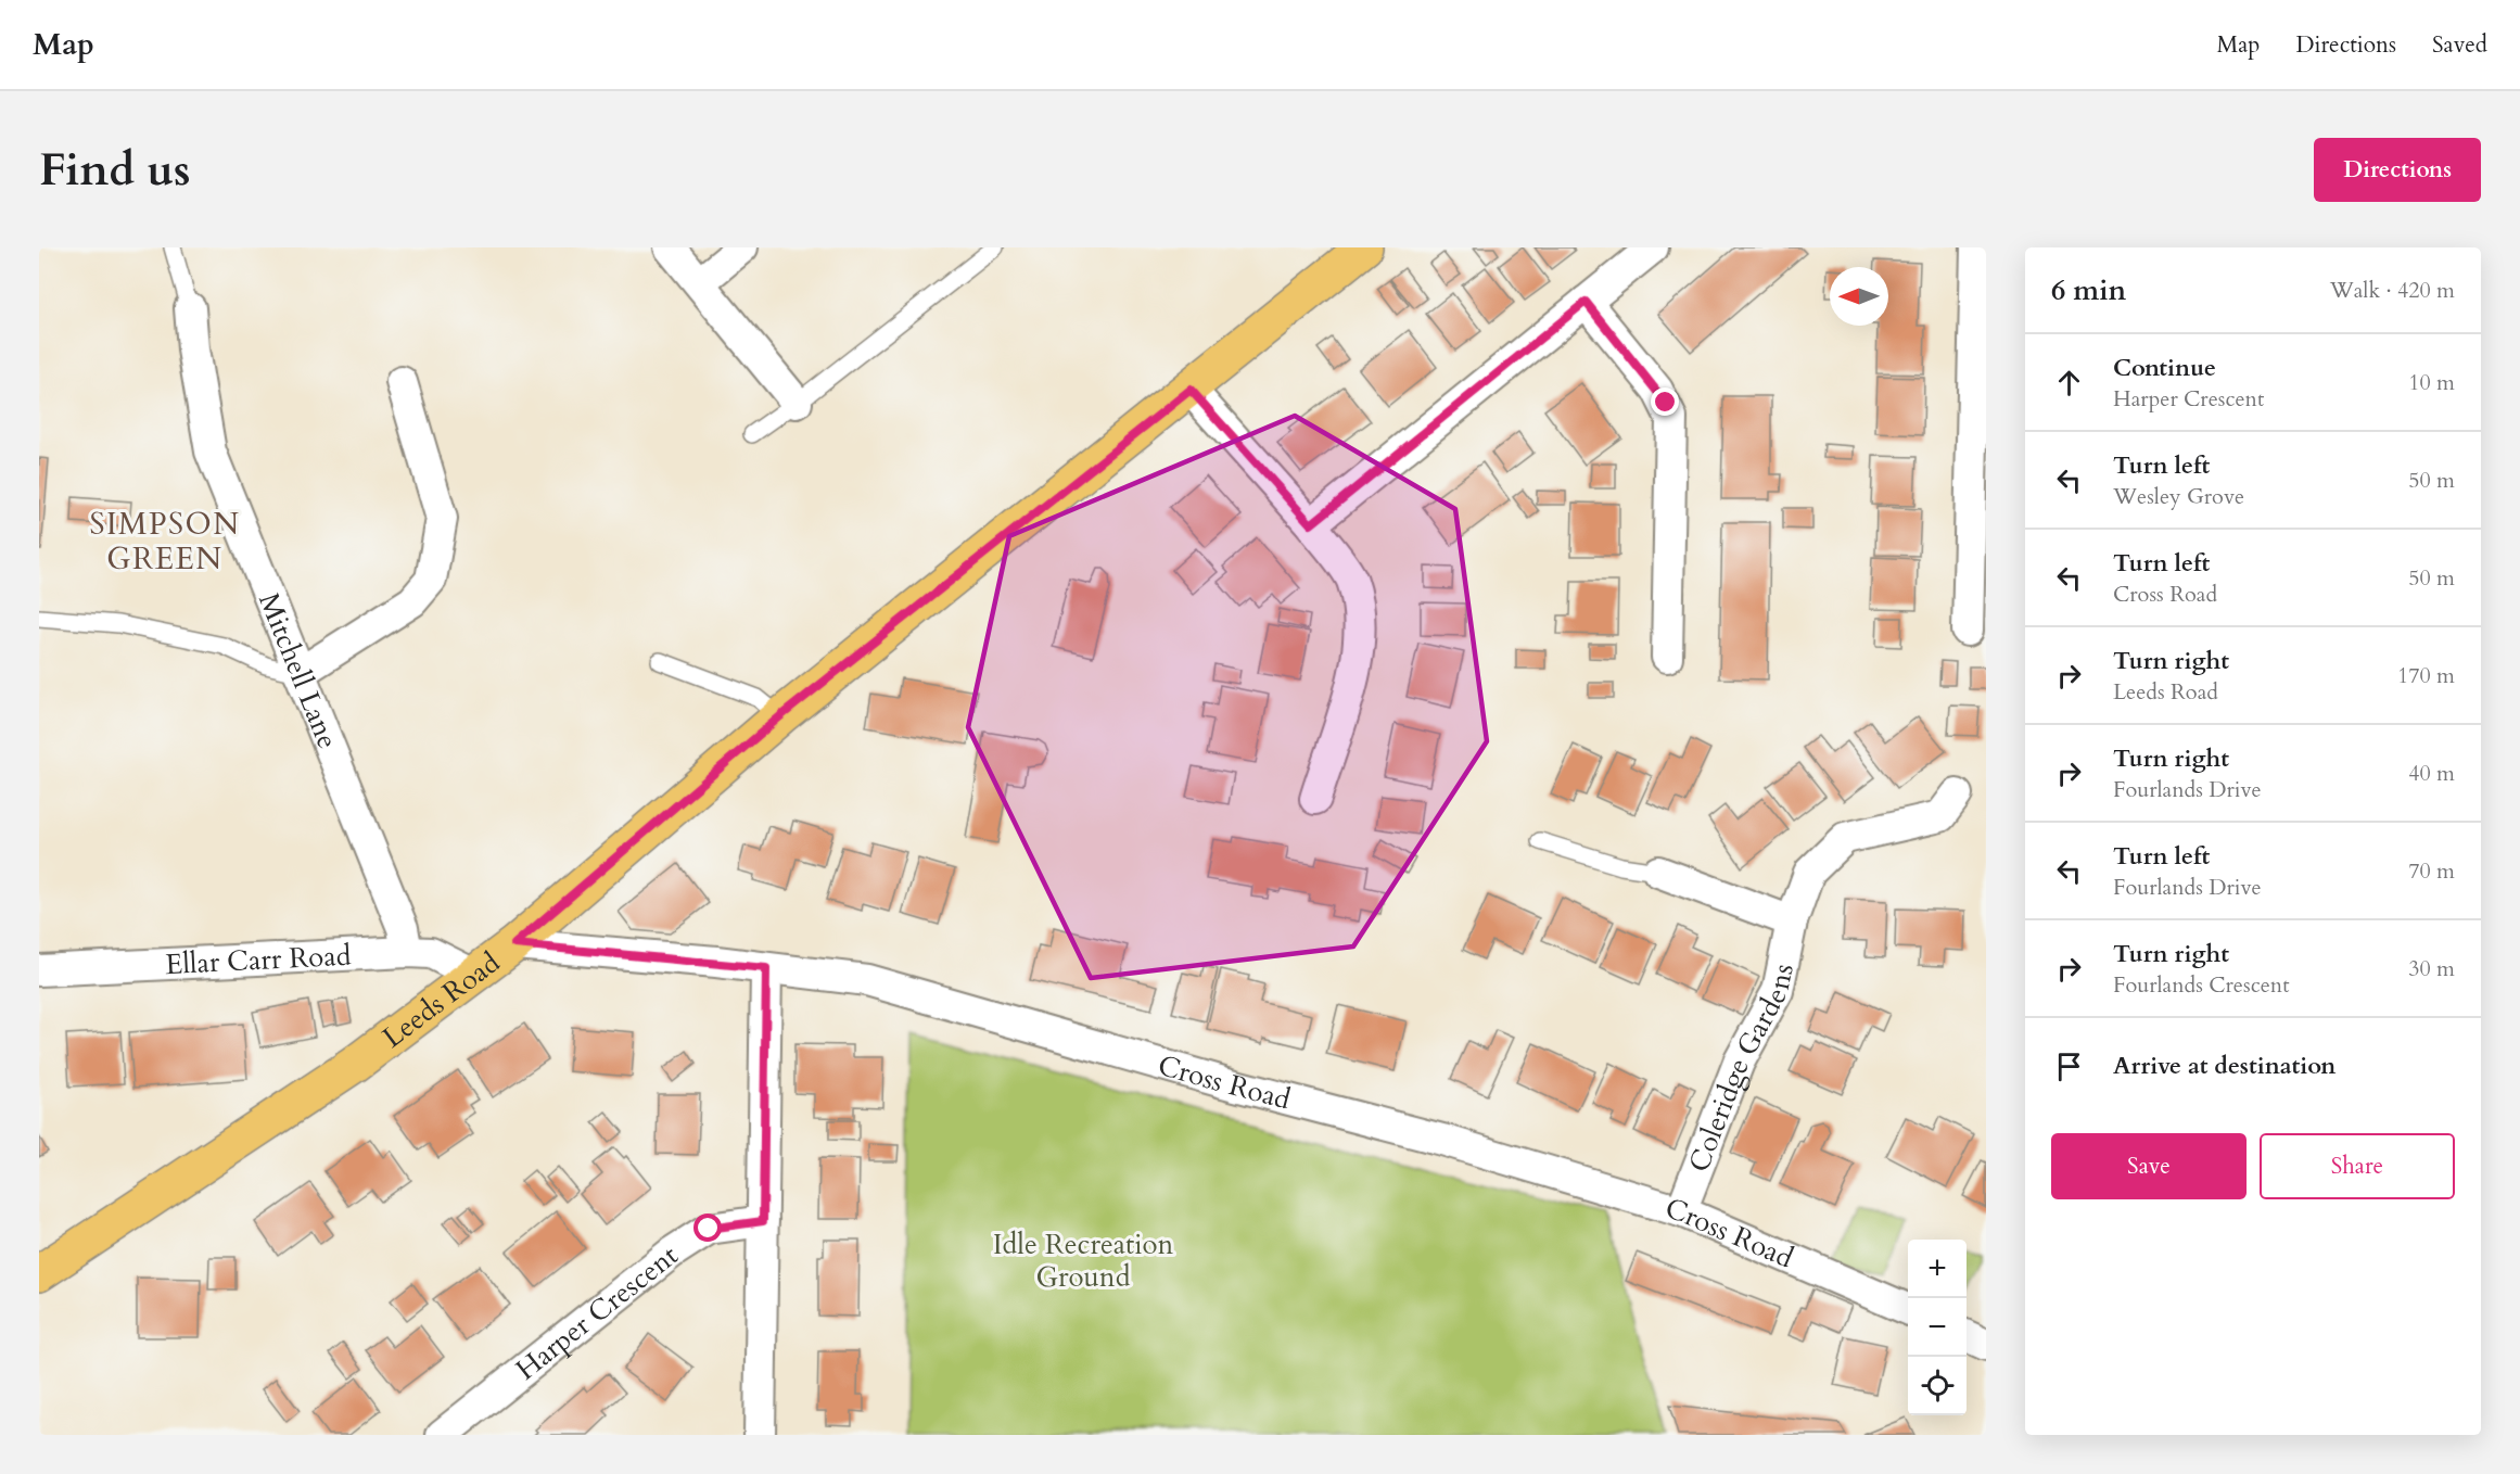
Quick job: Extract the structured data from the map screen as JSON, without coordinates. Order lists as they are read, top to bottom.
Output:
{
  "streets": {
    "main road": ["Leeds Road"],
    "street": [
      "Mitchell Lane",
      "Ellar Carr Road",
      "Coleridge Gardens",
      "Cross Road",
      "Harper Crescent"
    ]
  },
  "crossings": [
    ["Mitchell Lane", "Ellar Carr Road"],
    ["Ellar Carr Road", "Leeds Road"],
    ["Leeds Road", "Cross Road"],
    ["Coleridge Gardens", "Cross Road"]
  ],
  "districts": ["SIMPSON GREEN"],
  "parks": ["Idle Recreation Ground"],
  "north": "left",
  "page": {
    "header": "Map",
    "nav": ["Map", "Directions", "Saved"],
    "buttons": [
      "Directions",
      ["Save", "Share"]
    ],
    "title": "Find us",
    "heading": ["6 min", "Walk · 420 m"],
    "list": [
      ["Continue", "Harper Crescent", "10 m"],
      ["Turn left", "Wesley Grove", "50 m"],
      ["Turn left", "Cross Road", "50 m"],
      ["Turn right", "Leeds Road", "170 m"],
      ["Turn right", "Fourlands Drive", "40 m"],
      ["Turn left", "Fourlands Drive", "70 m"],
      ["Turn right", "Fourlands Crescent", "30 m"],
      "Arrive at destination"
    ],
    "map_buttons": ["+", "−"]
  }
}
